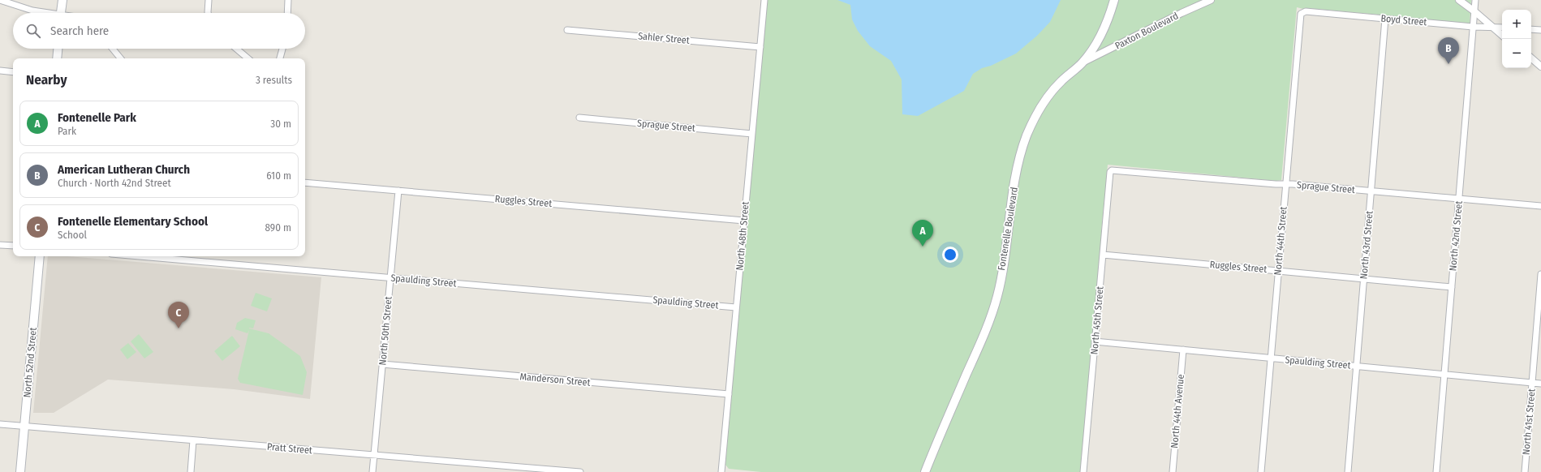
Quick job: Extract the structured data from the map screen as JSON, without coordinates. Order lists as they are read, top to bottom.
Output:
{
  "streets": {
    "main road": ["Fontenelle Boulevard", "North 52nd Street"],
    "street": [
      "Boyd Street",
      "Paxton Boulevard",
      "Sahler Street",
      "Sprague Street",
      "Ruggles Street",
      "North 48th Street",
      "North 42nd Street",
      "North 44th Street",
      "North 43rd Street",
      "Spaulding Street",
      "North 45th Street",
      "North 50th Street",
      "Manderson Street",
      "North 44th Avenue",
      "North 41st Street",
      "Pratt Street"
    ]
  },
  "crossings": [
    ["Boyd Street", "North 42nd Street"],
    ["Boyd Street", "North 44th Street"],
    ["Boyd Street", "North 43rd Street"],
    ["Paxton Boulevard", "Fontenelle Boulevard"],
    ["Sahler Street", "North 48th Street"],
    ["Sprague Street", "North 48th Street"],
    ["Sprague Street", "North 42nd Street"],
    ["Sprague Street", "North 44th Street"],
    ["Sprague Street", "North 43rd Street"],
    ["Sprague Street", "North 45th Street"],
    ["Ruggles Street", "North 48th Street"],
    ["Ruggles Street", "North 42nd Street"],
    ["Ruggles Street", "North 44th Street"],
    ["Ruggles Street", "North 43rd Street"],
    ["Ruggles Street", "North 45th Street"],
    ["Ruggles Street", "North 50th Street"],
    ["North 48th Street", "Spaulding Street"],
    ["North 48th Street", "Manderson Street"],
    ["North 42nd Street", "Spaulding Street"],
    ["North 44th Street", "Spaulding Street"],
    ["North 43rd Street", "Spaulding Street"],
    ["Spaulding Street", "North 45th Street"],
    ["Spaulding Street", "North 50th Street"],
    ["Spaulding Street", "North 44th Avenue"],
    ["Spaulding Street", "North 41st Street"],
    ["North 50th Street", "Manderson Street"],
    ["North 50th Street", "Pratt Street"],
    ["North 52nd Street", "Pratt Street"]
  ],
  "page": {
    "map_buttons": ["+", "−"],
    "search": "Search here",
    "pins": ["B", "A", "C"],
    "heading": ["Nearby", "3 results"],
    "list": [
      {
        "mark": "A",
        "name": "Fontenelle Park",
        "note": "Park",
        "value": "30 m"
      },
      {
        "mark": "B",
        "name": "American Lutheran Church",
        "note": "Church · North 42nd Street",
        "value": "610 m"
      },
      {
        "mark": "C",
        "name": "Fontenelle Elementary School",
        "note": "School",
        "value": "890 m"
      }
    ]
  }
}
